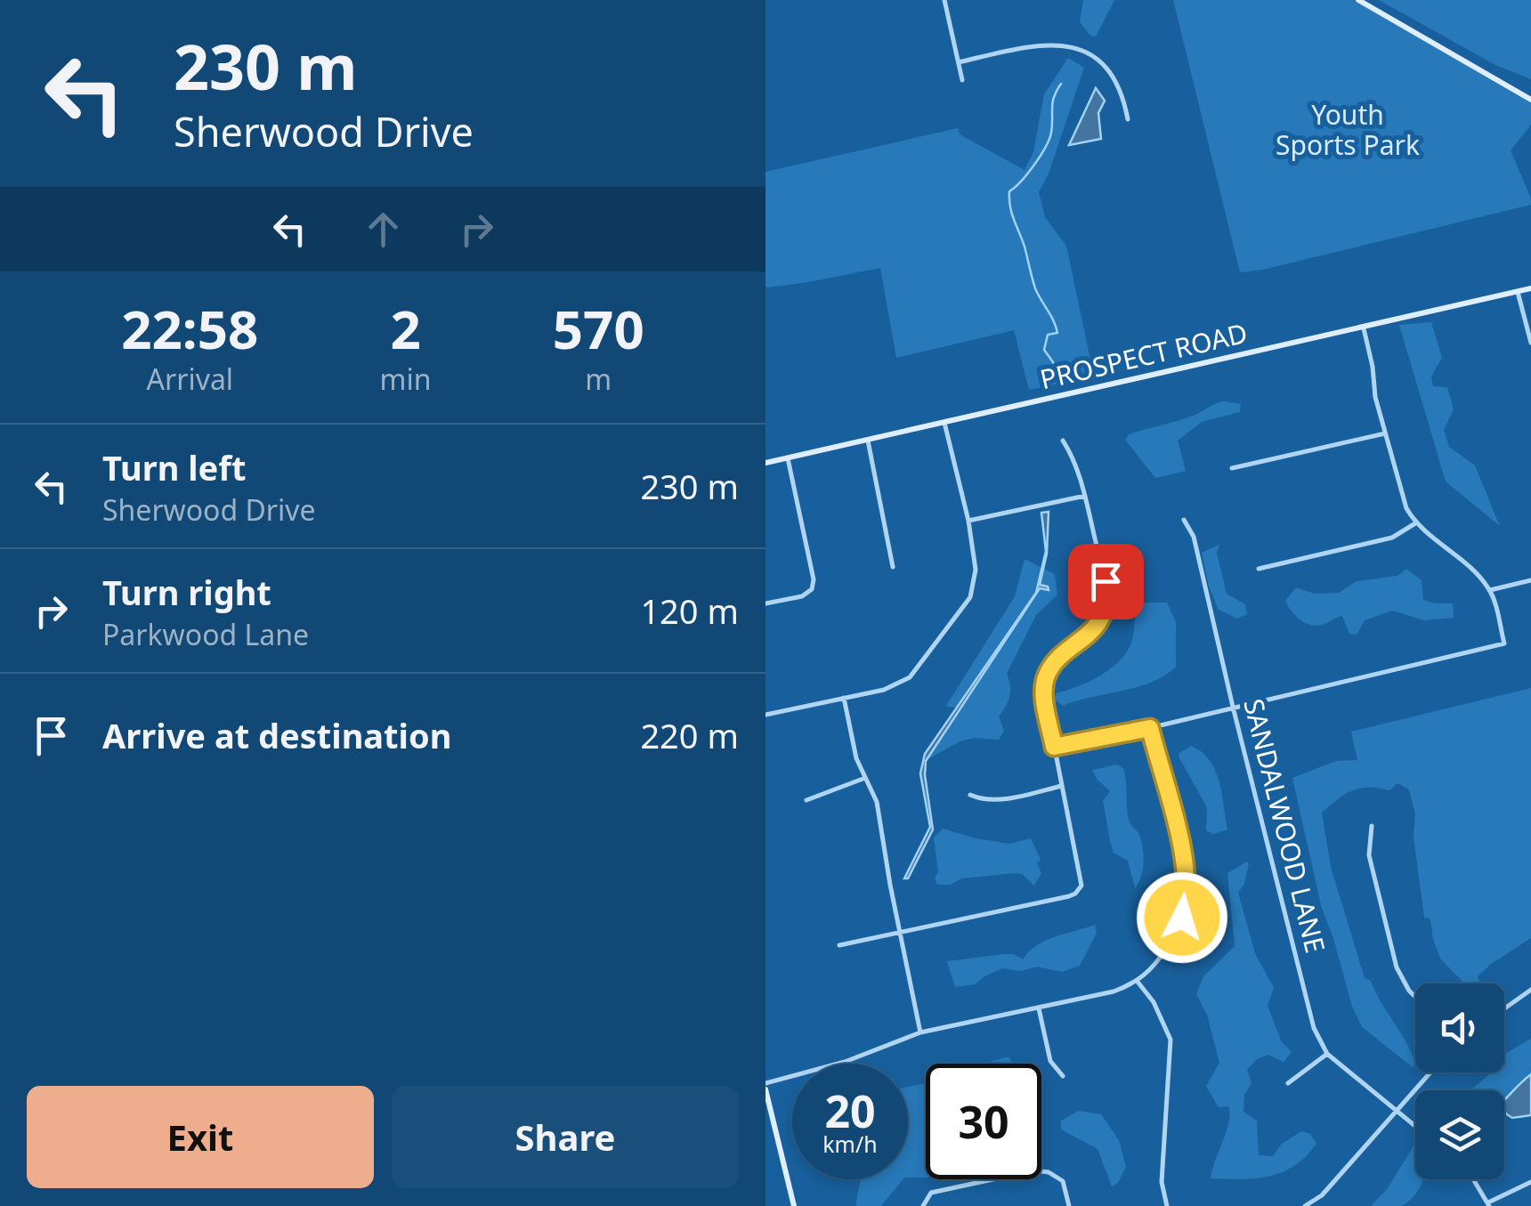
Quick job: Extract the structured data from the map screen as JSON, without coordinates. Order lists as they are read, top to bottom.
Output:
{
  "streets": {
    "street": ["PROSPECT ROAD", "SANDALWOOD LANE"]
  },
  "parks": ["Youth Sports Park"],
  "page": {
    "turn": ["230 m", "Sherwood Drive"],
    "eta": [
      "22:58",
      "Arrival",
      "2",
      "min",
      "570",
      "m"
    ],
    "list": [
      {
        "name": "Turn left",
        "note": "Sherwood Drive",
        "value": "230 m"
      },
      {
        "name": "Turn right",
        "note": "Parkwood Lane",
        "value": "120 m"
      },
      {
        "name": "Arrive at destination",
        "value": "220 m"
      }
    ],
    "speed": "20 km/h",
    "limit": "30",
    "buttons": ["Exit", "Share"]
  }
}
